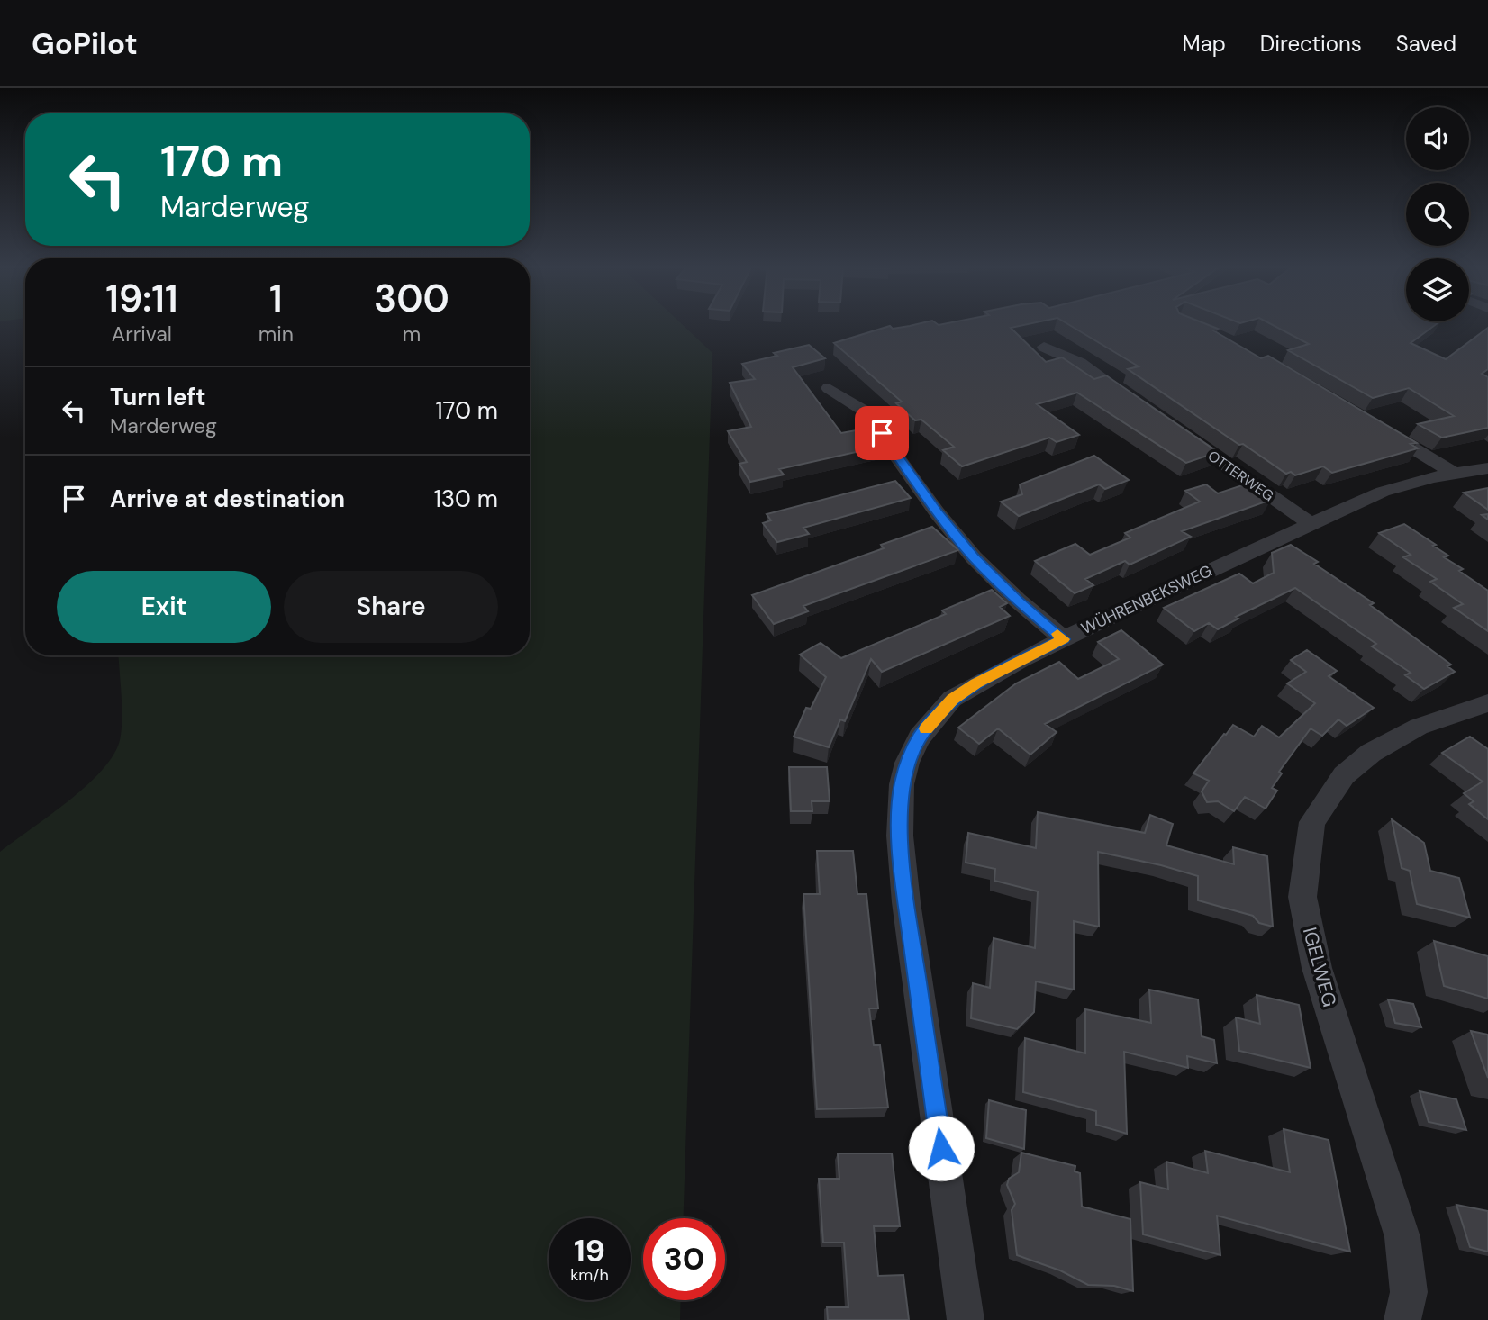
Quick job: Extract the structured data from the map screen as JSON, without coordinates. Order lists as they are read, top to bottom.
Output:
{
  "streets": {
    "street": ["OTTERWEG", "WÜHRENBEKSWEG", "IGELWEG"]
  },
  "crossings": [
    ["OTTERWEG", "WÜHRENBEKSWEG"]
  ],
  "page": {
    "header": "GoPilot",
    "nav": ["Map", "Directions", "Saved"],
    "turn": ["170 m", "Marderweg"],
    "eta": [
      "19:11",
      "Arrival",
      "1",
      "min",
      "300",
      "m"
    ],
    "list": [
      {
        "name": "Turn left",
        "note": "Marderweg",
        "value": "170 m"
      },
      {
        "name": "Arrive at destination",
        "value": "130 m"
      }
    ],
    "buttons": ["Exit", "Share"],
    "speed": "19 km/h",
    "limit": "30"
  }
}
